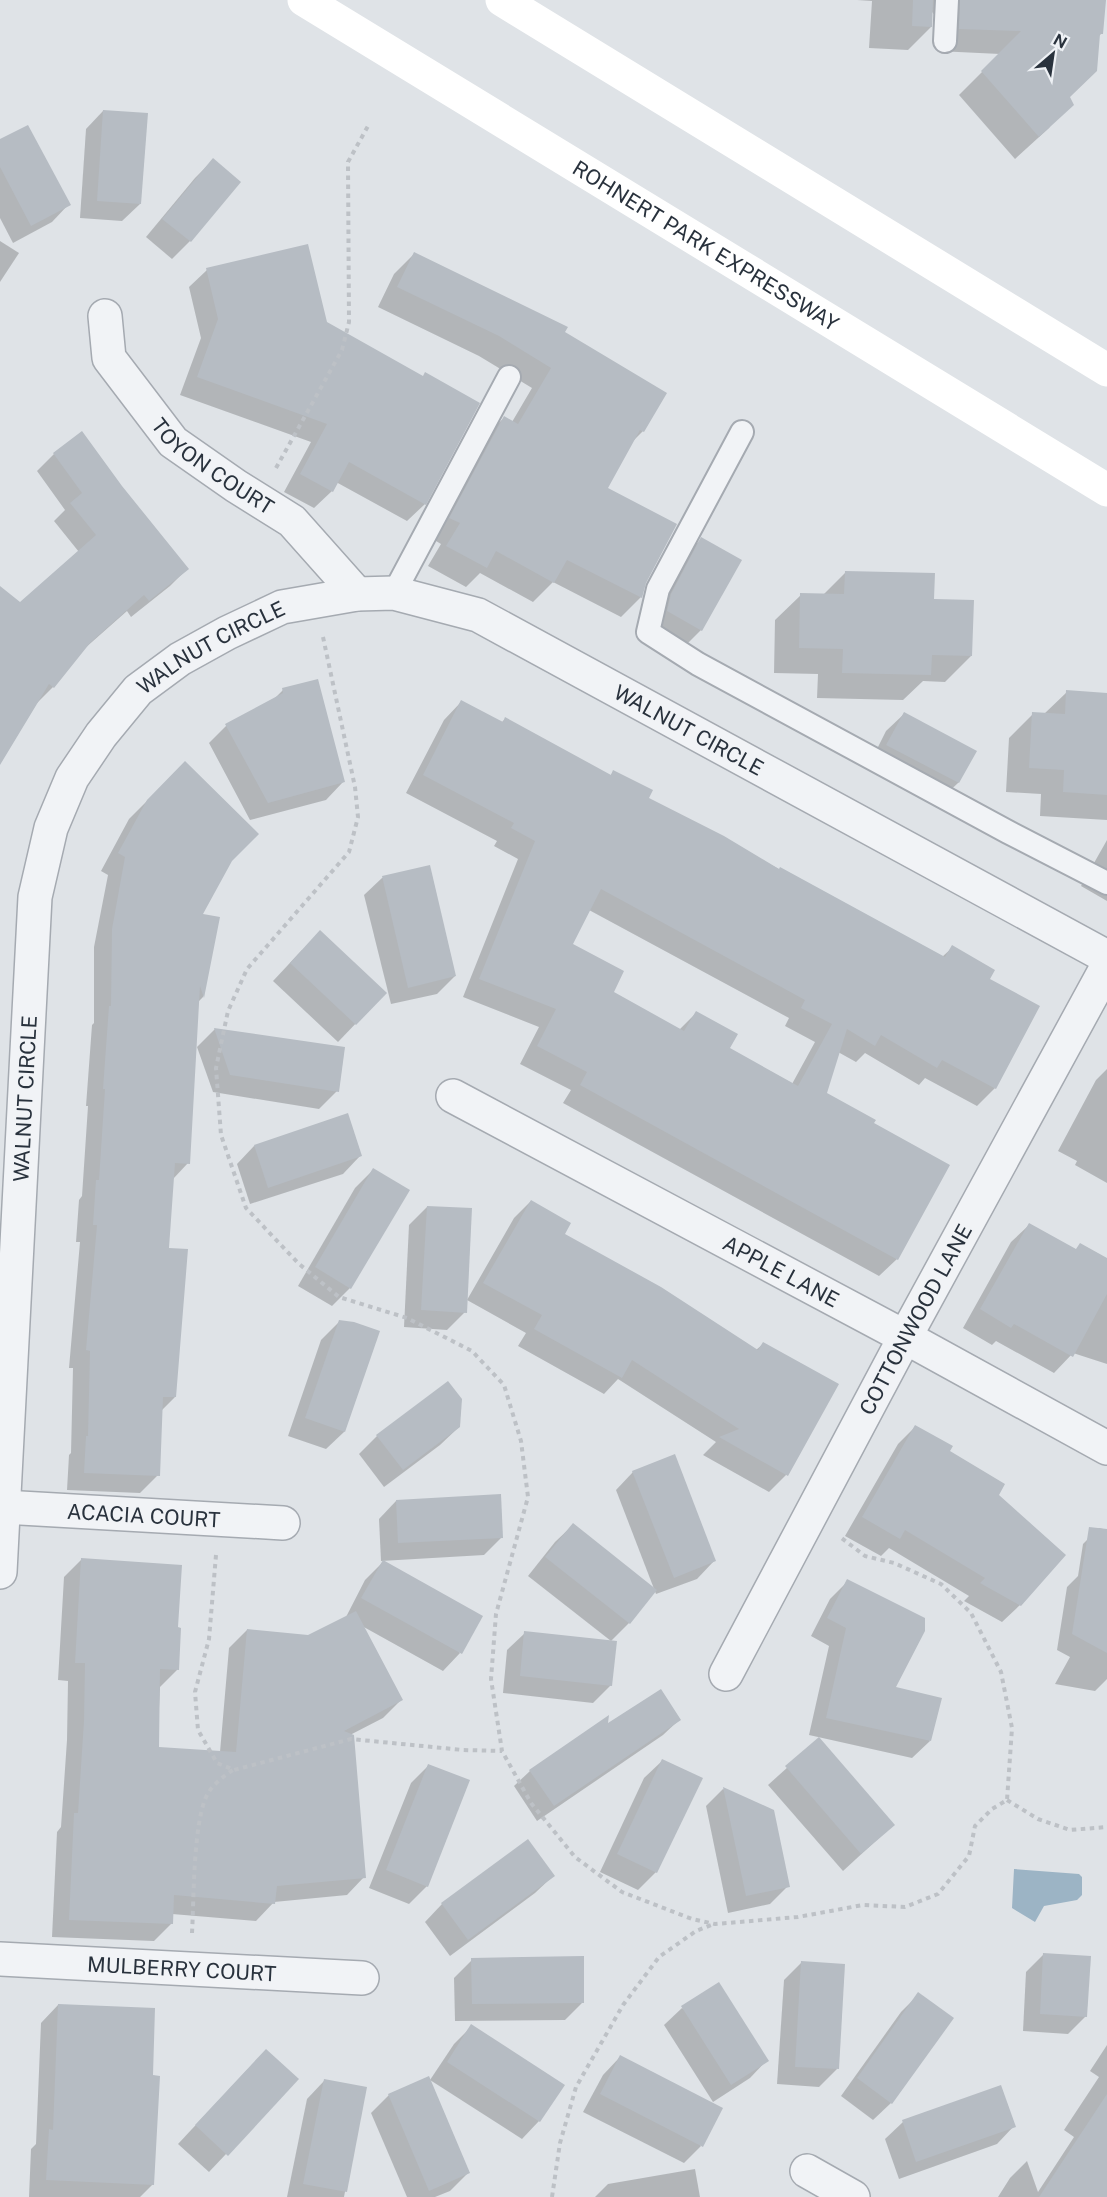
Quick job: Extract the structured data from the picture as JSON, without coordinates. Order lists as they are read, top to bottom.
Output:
{
  "streets": {
    "main road": ["ROHNERT PARK EXPRESSWAY"],
    "street": [
      "TOYON COURT",
      "WALNUT CIRCLE",
      "APPLE LANE",
      "COTTONWOOD LANE",
      "ACACIA COURT",
      "MULBERRY COURT"
    ]
  },
  "crossings": [
    ["TOYON COURT", "WALNUT CIRCLE"],
    ["WALNUT CIRCLE", "ACACIA COURT"],
    ["APPLE LANE", "COTTONWOOD LANE"]
  ],
  "north": "top right"
}
